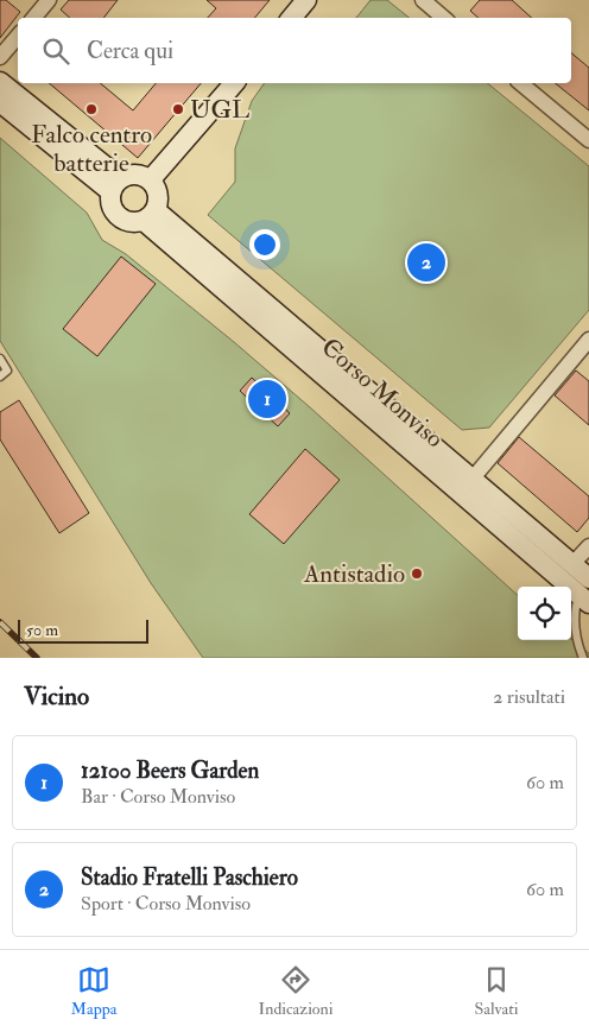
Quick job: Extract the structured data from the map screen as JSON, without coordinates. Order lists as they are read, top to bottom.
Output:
{
  "streets": {
    "main road": ["Corso Monviso"]
  },
  "places": ["Falco centro batterie", "UGL", "Antistadio"],
  "scale_bar": "50 m",
  "page": {
    "search": "Cerca qui",
    "pins": ["2", "1"],
    "scale": "50 m",
    "heading": ["Vicino", "2 risultati"],
    "list": [
      {
        "mark": "1",
        "name": "12100 Beers Garden",
        "note": "Bar · Corso Monviso",
        "value": "60 m"
      },
      {
        "mark": "2",
        "name": "Stadio Fratelli Paschiero",
        "note": "Sport · Corso Monviso",
        "value": "60 m"
      }
    ],
    "nav": ["Mappa", "Indicazioni", "Salvati"]
  }
}
